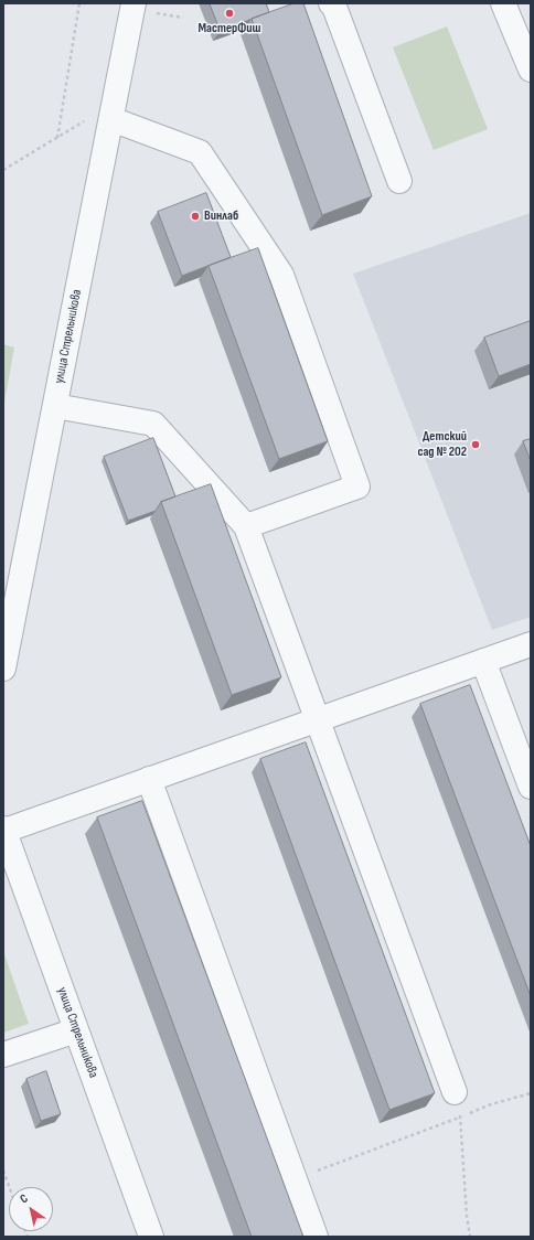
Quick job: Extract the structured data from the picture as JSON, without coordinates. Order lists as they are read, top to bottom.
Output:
{
  "streets": {
    "street": ["улица Стрельникова"]
  },
  "places": ["МастерФиш", "Винлаб", "Детский сад № 202"],
  "north": "top left"
}
